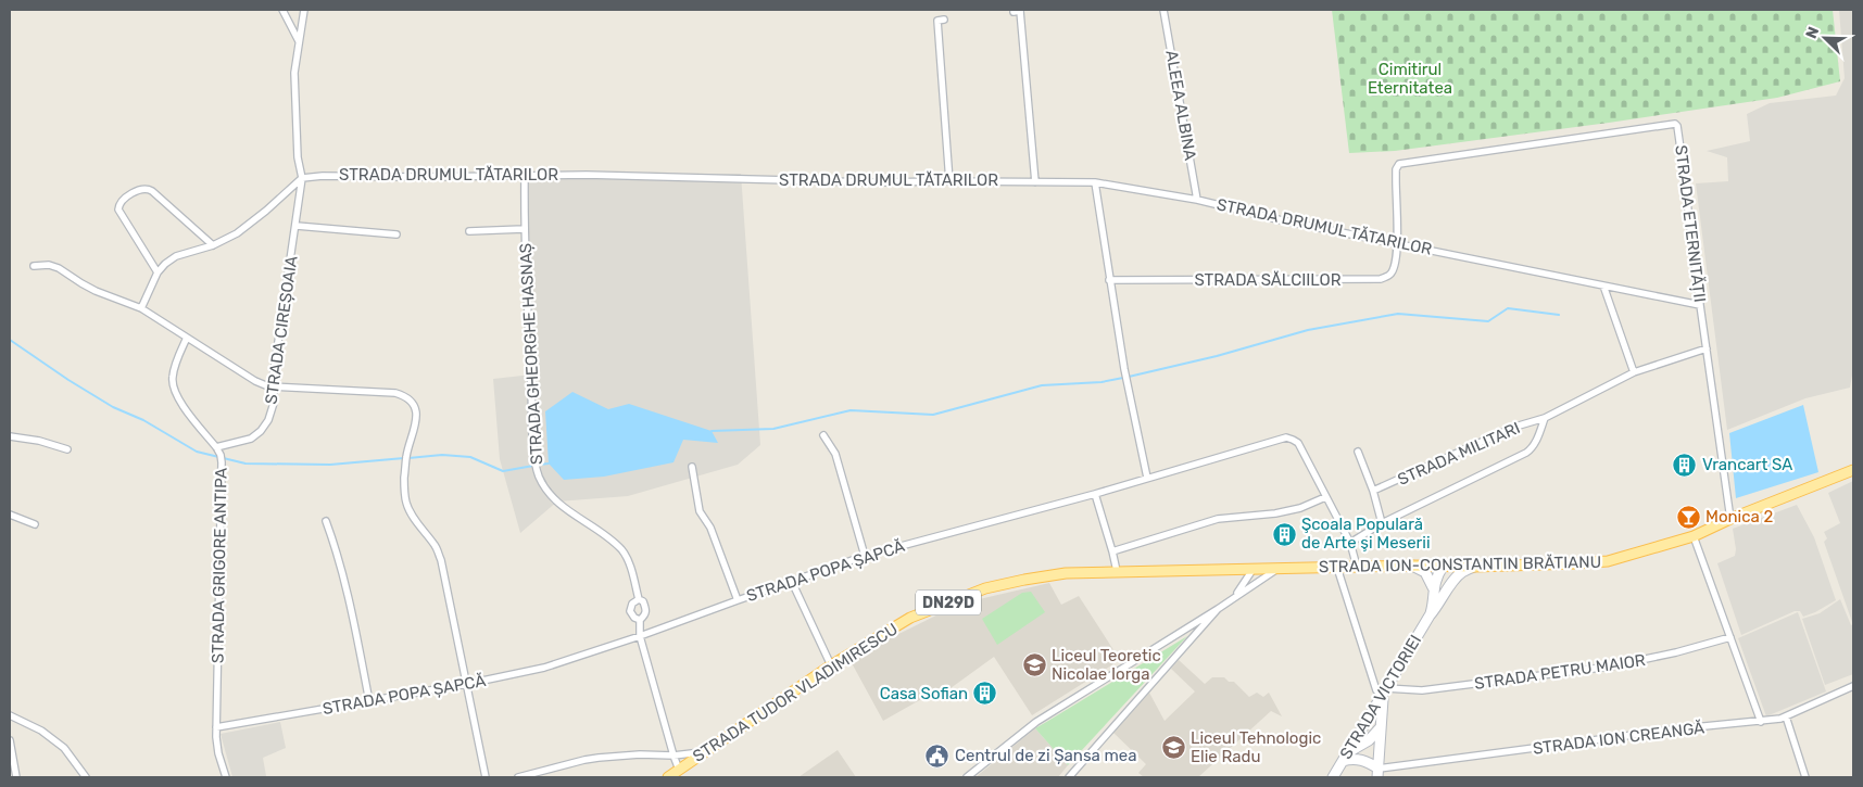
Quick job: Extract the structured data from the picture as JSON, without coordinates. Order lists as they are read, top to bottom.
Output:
{
  "streets": {
    "main road": [
      "STRADA ION-CONSTANTIN BRĂTIANU",
      "DN29D",
      "STRADA TUDOR VLADIMIRESCU",
      "STRADA VICTORIEI"
    ],
    "street": [
      "ALEEA ALBINA",
      "STRADA DRUMUL TĂTARILOR",
      "STRADA ETERNITĂȚII",
      "STRADA SĂLCIILOR",
      "STRADA CIREȘOAIA",
      "STRADA GHEORGHE HASNAȘ",
      "STRADA MILITARI",
      "STRADA GRIGORE ANTIPA",
      "STRADA POPA ȘAPCĂ",
      "STRADA PETRU MAIOR",
      "STRADA ION CREANGĂ"
    ]
  },
  "crossings": [
    ["ALEEA ALBINA", "STRADA DRUMUL TĂTARILOR"],
    ["STRADA DRUMUL TĂTARILOR", "STRADA ETERNITĂȚII"],
    ["STRADA DRUMUL TĂTARILOR", "STRADA SĂLCIILOR"],
    ["STRADA DRUMUL TĂTARILOR", "STRADA CIREȘOAIA"],
    ["STRADA DRUMUL TĂTARILOR", "STRADA GHEORGHE HASNAȘ"],
    ["STRADA ETERNITĂȚII", "STRADA SĂLCIILOR"],
    ["STRADA ETERNITĂȚII", "STRADA MILITARI"],
    ["STRADA ETERNITĂȚII", "STRADA ION-CONSTANTIN BRĂTIANU"],
    ["STRADA CIREȘOAIA", "STRADA GRIGORE ANTIPA"],
    ["STRADA GHEORGHE HASNAȘ", "STRADA POPA ȘAPCĂ"],
    ["STRADA GHEORGHE HASNAȘ", "STRADA TUDOR VLADIMIRESCU"],
    ["STRADA ION-CONSTANTIN BRĂTIANU", "STRADA POPA ȘAPCĂ"],
    ["STRADA ION-CONSTANTIN BRĂTIANU", "STRADA TUDOR VLADIMIRESCU"],
    ["STRADA ION-CONSTANTIN BRĂTIANU", "STRADA VICTORIEI"],
    ["STRADA GRIGORE ANTIPA", "STRADA POPA ȘAPCĂ"],
    ["STRADA PETRU MAIOR", "STRADA VICTORIEI"]
  ],
  "parks": ["Cimitirul Eternitatea"],
  "places": {
    "building": ["Vrancart SA", "Şcoala Populară de Arte şi Meserii", "Casa Sofian"],
    "bar": ["Monica 2"],
    "school or university": ["Liceul Teoretic Nicolae Iorga", "Liceul Tehnologic Elie Radu"],
    "public building": ["Centrul de zi Șansa mea"]
  },
  "north": "top left"
}
